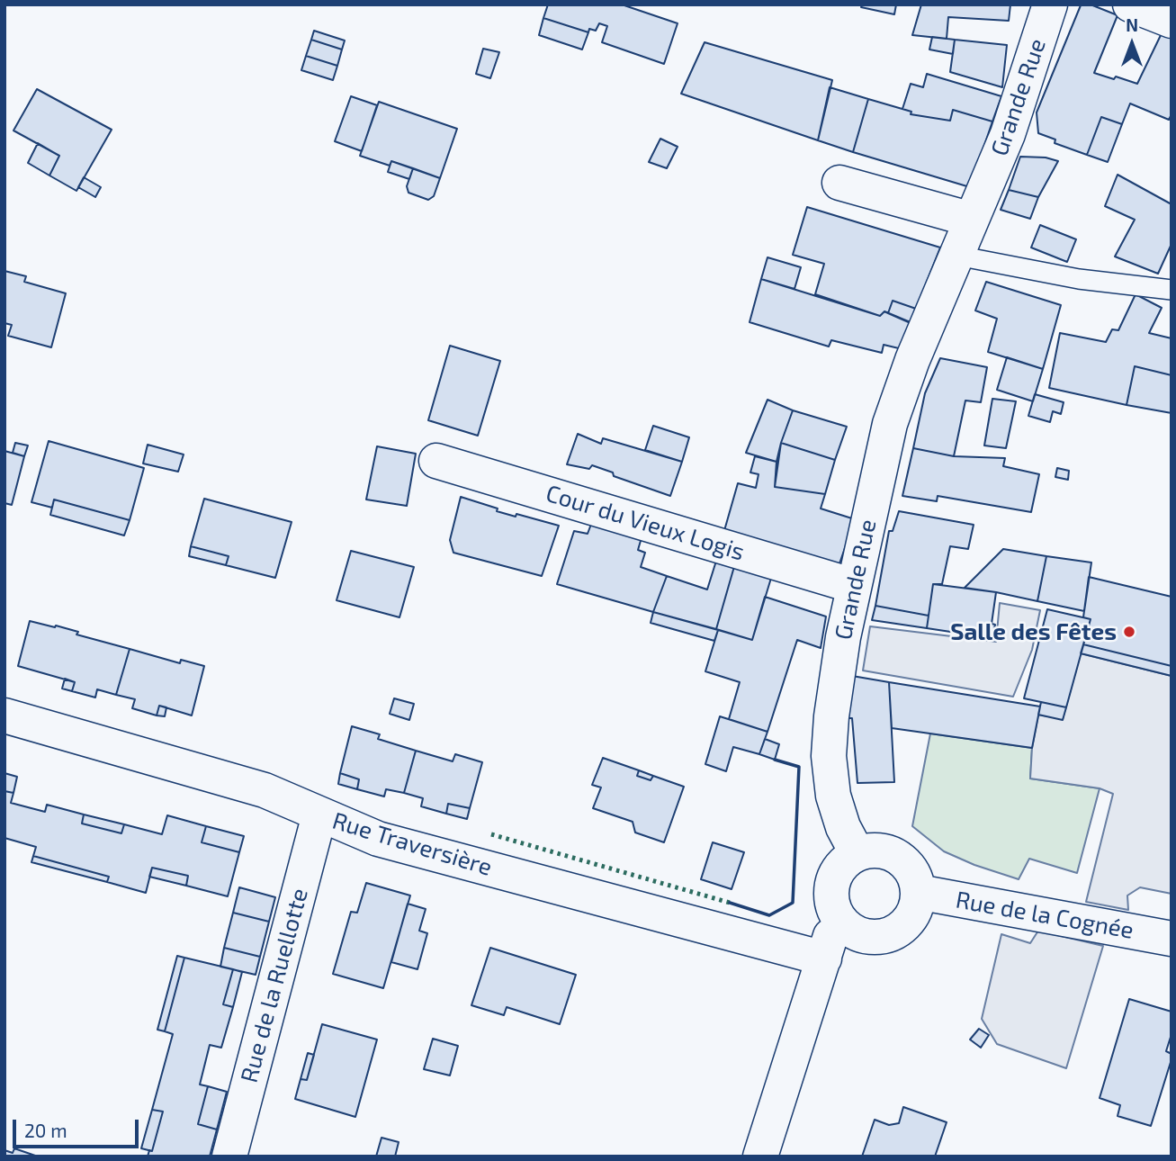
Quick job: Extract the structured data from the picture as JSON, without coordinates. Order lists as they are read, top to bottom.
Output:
{
  "streets": {
    "street": [
      "Grande Rue",
      "Cour du Vieux Logis",
      "Rue Traversière",
      "Rue de la Cognée",
      "Rue de la Ruellotte"
    ]
  },
  "crossings": [
    ["Grande Rue", "Cour du Vieux Logis"],
    ["Grande Rue", "Rue de la Cognée"],
    ["Rue Traversière", "Rue de la Ruellotte"]
  ],
  "places": ["Salle des Fêtes"],
  "scale_bar": "20 m",
  "north": "top"
}
